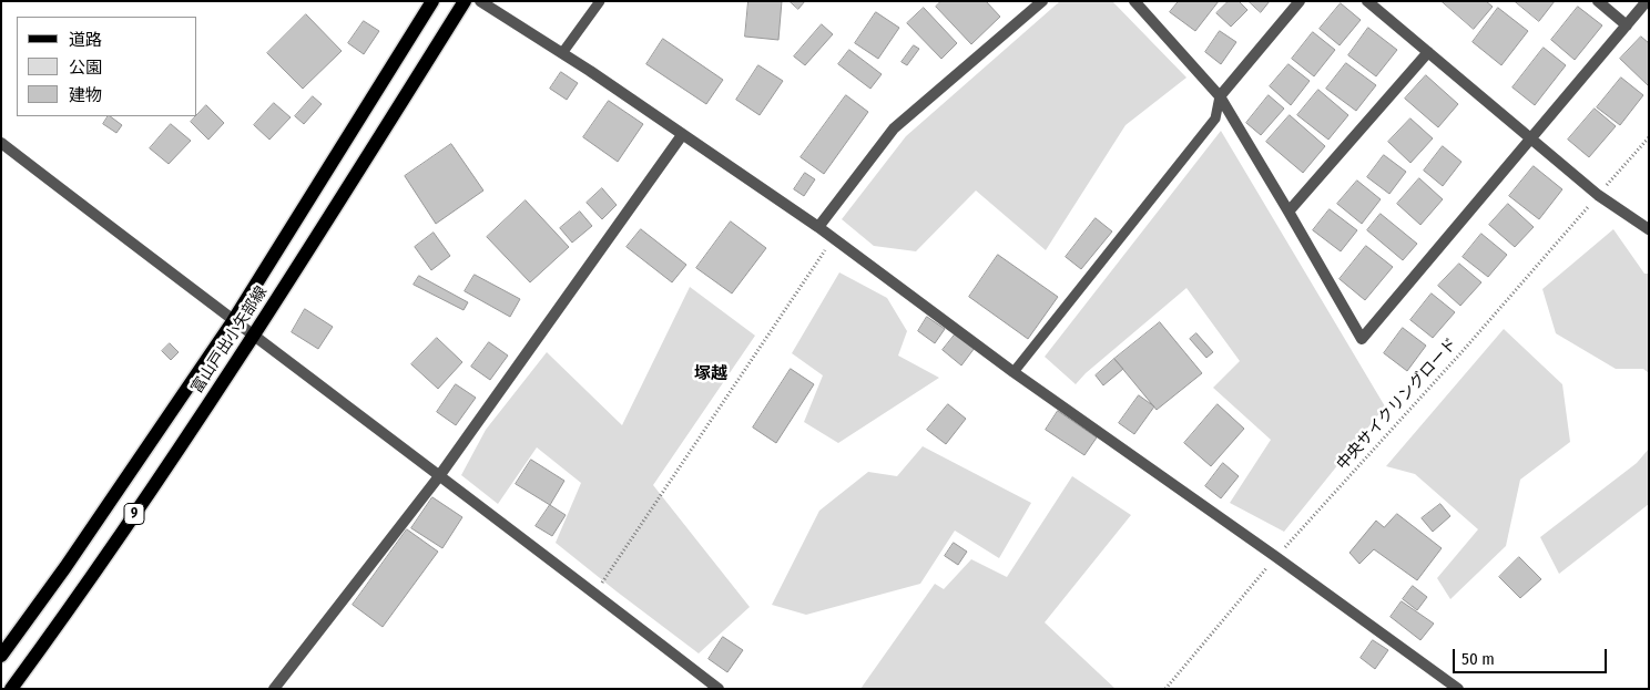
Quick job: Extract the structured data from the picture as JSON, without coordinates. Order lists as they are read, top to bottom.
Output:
{
  "streets": {
    "main road": ["富山戸出小矢部線", "9"],
    "path": ["中央サイクリングロード"]
  },
  "districts": ["塚越"],
  "legend": ["道路", "公園", "建物"],
  "scale_bar": "50 m"
}
